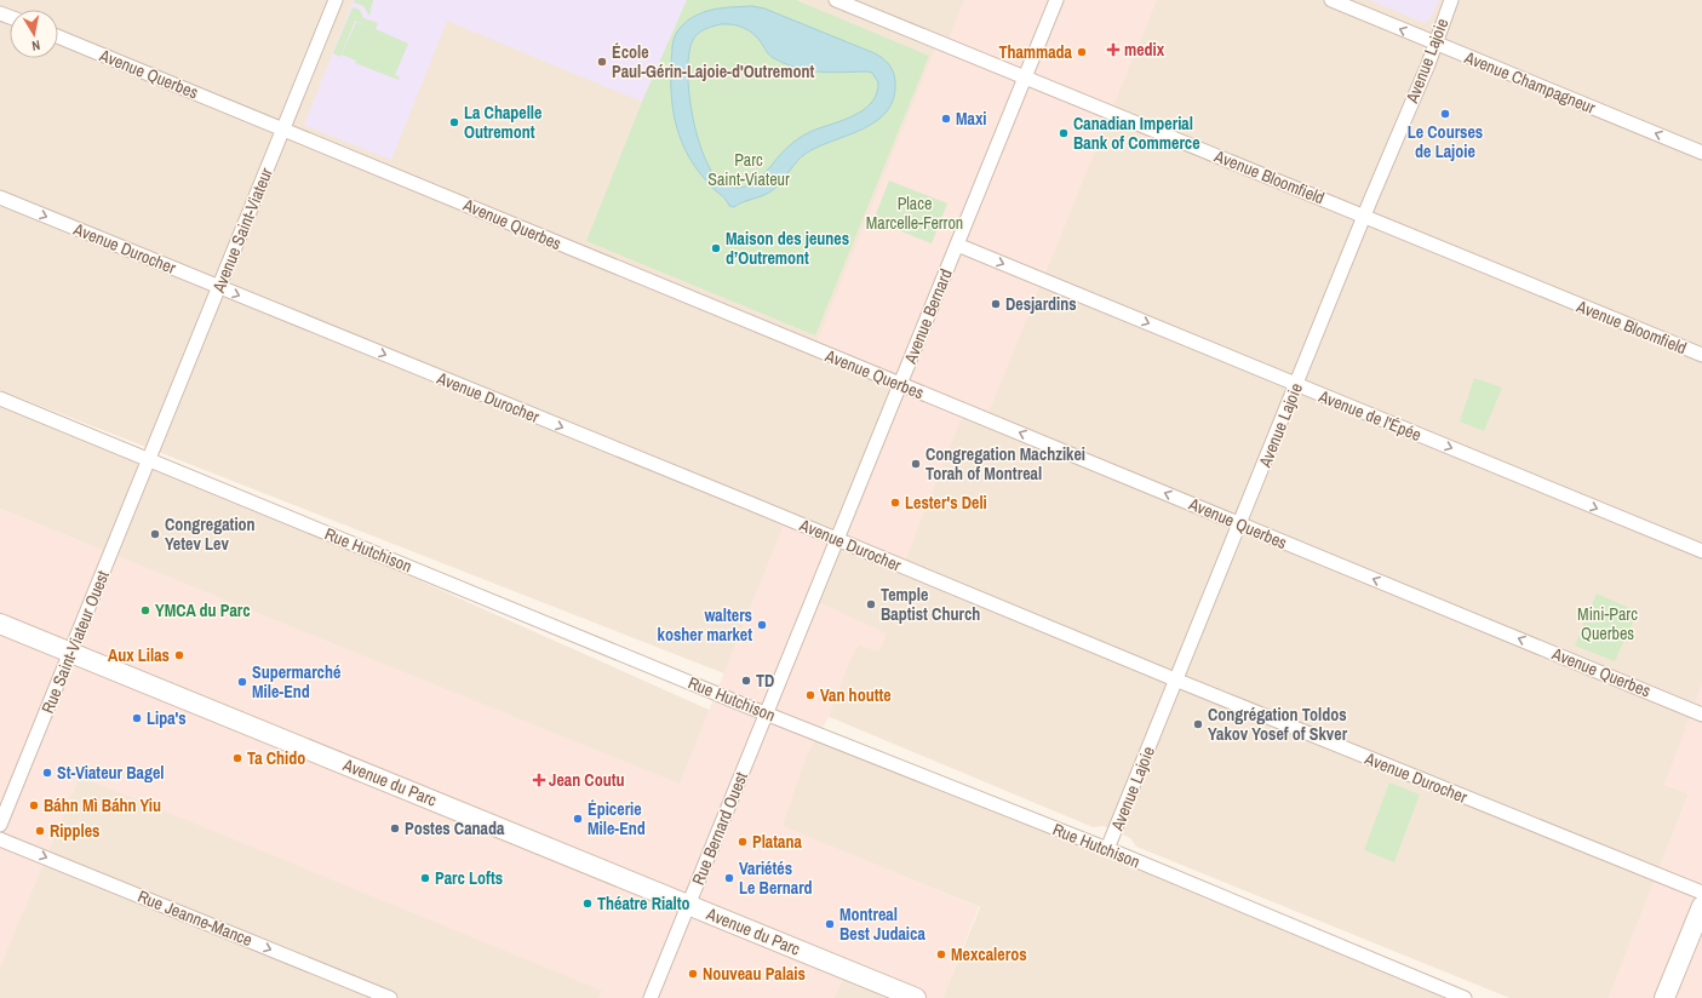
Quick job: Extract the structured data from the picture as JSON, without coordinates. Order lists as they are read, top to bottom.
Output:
{
  "streets": {
    "main road": ["Avenue du Parc"],
    "street": [
      "Avenue Lajoie",
      "Avenue Querbes",
      "Avenue Champagneur",
      "Avenue Bloomfield",
      "Avenue Saint-Viateur",
      "Avenue Durocher",
      "Avenue Bernard",
      "Avenue de l'Épée",
      "Rue Hutchison",
      "Rue Saint-Viateur Ouest",
      "Rue Bernard Ouest",
      "Rue Jeanne-Mance"
    ]
  },
  "crossings": [
    ["Avenue Lajoie", "Avenue Querbes"],
    ["Avenue Lajoie", "Avenue Champagneur"],
    ["Avenue Lajoie", "Avenue Bloomfield"],
    ["Avenue Lajoie", "Avenue Durocher"],
    ["Avenue Lajoie", "Avenue de l'Épée"],
    ["Avenue Lajoie", "Rue Hutchison"],
    ["Avenue Querbes", "Avenue Saint-Viateur"],
    ["Avenue Querbes", "Avenue Bernard"],
    ["Avenue Bloomfield", "Avenue Bernard"],
    ["Avenue Saint-Viateur", "Avenue Durocher"],
    ["Avenue Saint-Viateur", "Rue Hutchison"],
    ["Avenue Saint-Viateur", "Rue Saint-Viateur Ouest"],
    ["Avenue Durocher", "Avenue Bernard"],
    ["Avenue Bernard", "Avenue de l'Épée"],
    ["Avenue Bernard", "Rue Hutchison"],
    ["Avenue Bernard", "Rue Bernard Ouest"],
    ["Rue Hutchison", "Rue Saint-Viateur Ouest"],
    ["Rue Hutchison", "Rue Bernard Ouest"],
    ["Rue Saint-Viateur Ouest", "Avenue du Parc"],
    ["Avenue du Parc", "Rue Bernard Ouest"]
  ],
  "one_way": [
    "Avenue Querbes",
    "Avenue Champagneur",
    "Avenue Durocher",
    "Avenue de l'Épée",
    "Rue Jeanne-Mance"
  ],
  "parks": ["Parc Saint-Viateur", "Place Marcelle-Ferron", "Mini-Parc Querbes"],
  "places": {
    "health": ["medix", "Jean Coutu"],
    "other": [
      "Thammada",
      "École Paul-Gérin-Lajoie-d'Outremont",
      "Le Courses de Lajoie",
      "Maxi",
      "La Chapelle Outremont",
      "Canadian Imperial Bank of Commerce",
      "Maison des jeunes d’Outremont",
      "Desjardins",
      "Congregation Machzikei Torah of Montreal",
      "Lester's Deli",
      "Congregation Yetev Lev",
      "Temple Baptist Church",
      "YMCA du Parc",
      "walters kosher market",
      "Aux Lilas",
      "TD",
      "Supermarché Mile-End",
      "Van houtte",
      "Lipa's",
      "Congrégation Toldos Yakov Yosef of Skver",
      "Ta Chido",
      "St-Viateur Bagel",
      "Báhn Mì Báhn Yiu",
      "Épicerie Mile-End",
      "Postes Canada",
      "Ripples",
      "Platana",
      "Parc Lofts",
      "Variétés Le Bernard",
      "Théatre Rialto",
      "Montreal Best Judaica",
      "Mexcaleros",
      "Nouveau Palais"
    ]
  },
  "north": "bottom"
}
